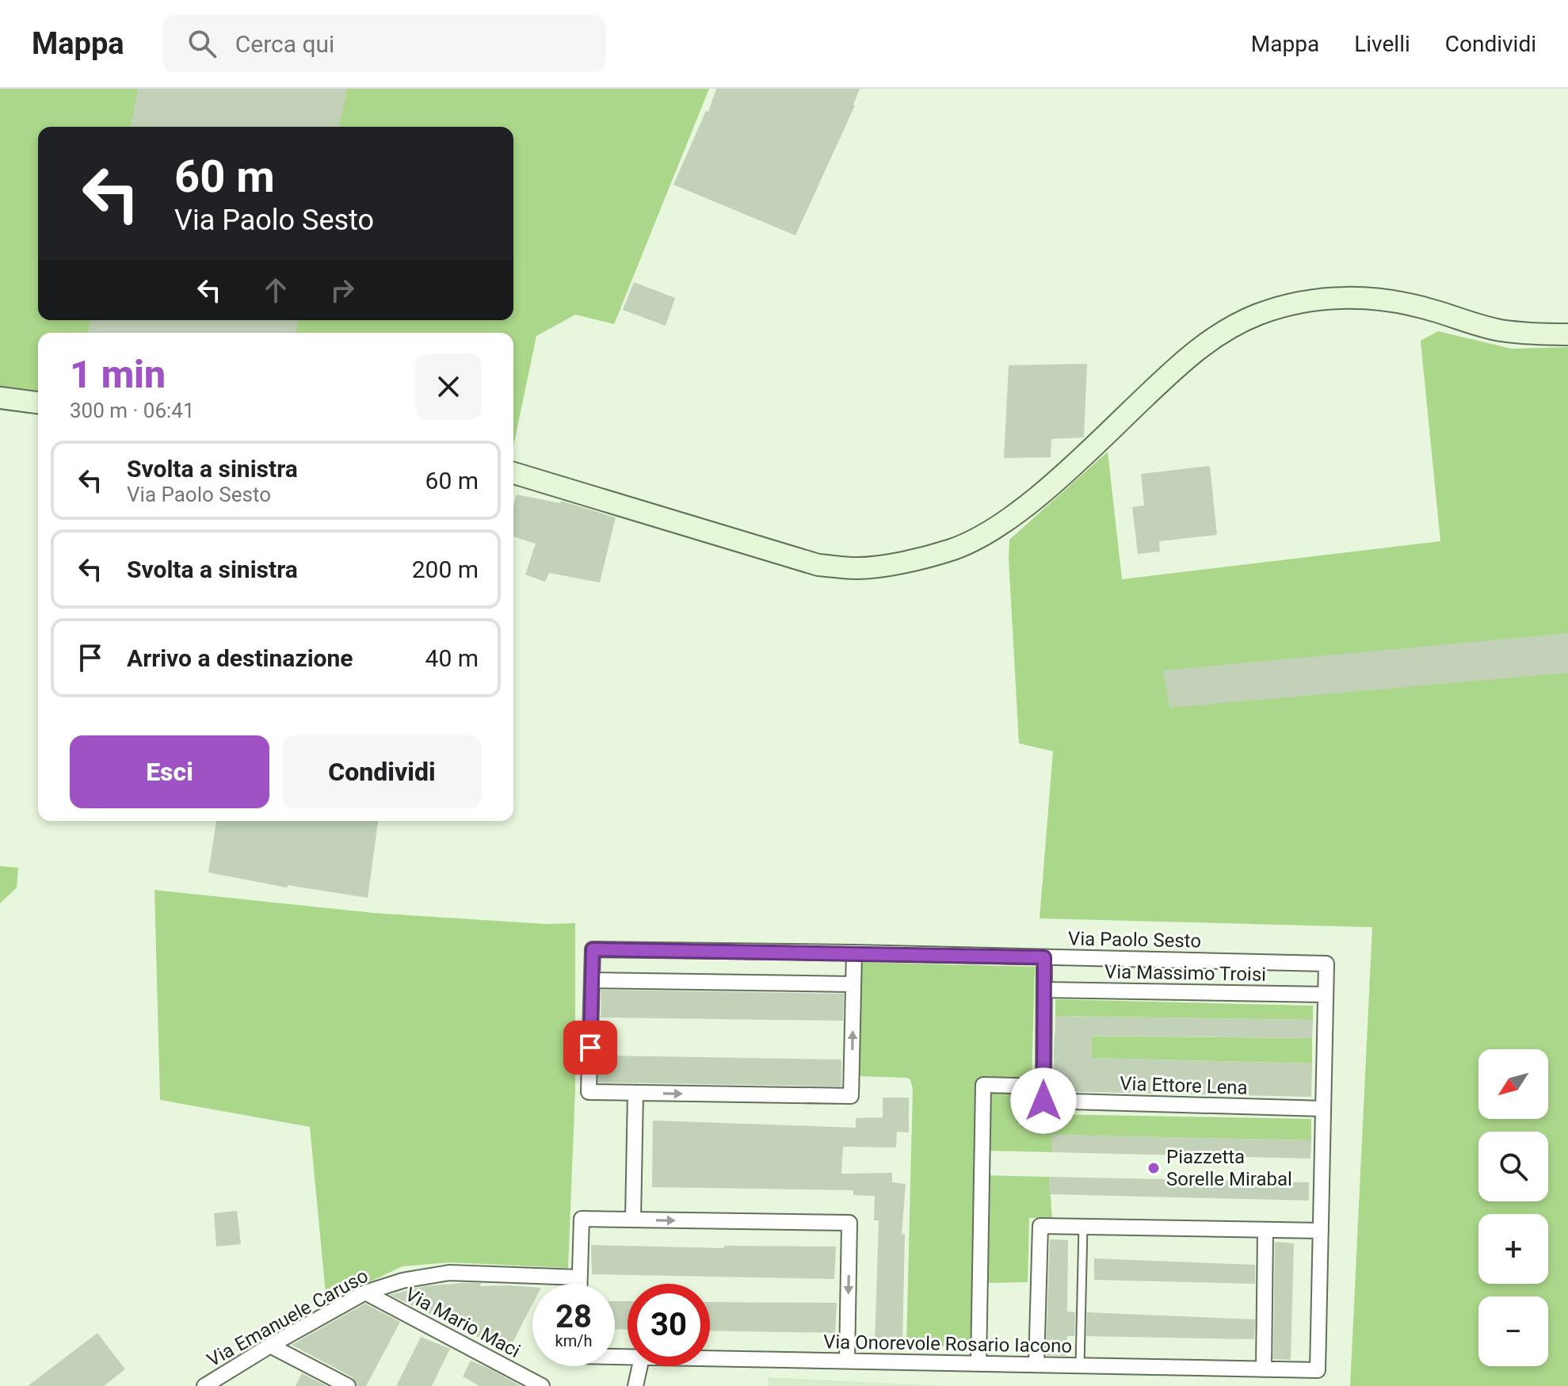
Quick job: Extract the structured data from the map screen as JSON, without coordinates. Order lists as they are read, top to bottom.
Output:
{
  "streets": {
    "street": [
      "Via Paolo Sesto",
      "Via Massimo Troisi",
      "Via Ettore Lena",
      "Via Emanuele Caruso",
      "Via Mario Maci",
      "Via Onorevole Rosario Iacono"
    ]
  },
  "crossings": [
    ["Via Paolo Sesto", "Via Massimo Troisi"],
    ["Via Ettore Lena", "Via Onorevole Rosario Iacono"],
    ["Via Emanuele Caruso", "Via Mario Maci"]
  ],
  "places": ["Piazzetta Sorelle Mirabal"],
  "north": "bottom left",
  "page": {
    "header": "Mappa",
    "search": "Cerca qui",
    "nav": ["Mappa", "Livelli", "Condividi"],
    "turn": ["60 m", "Via Paolo Sesto"],
    "heading": ["1 min", "300 m · 06:41"],
    "list": [
      {
        "name": "Svolta a sinistra",
        "note": "Via Paolo Sesto",
        "value": "60 m"
      },
      {
        "name": "Svolta a sinistra",
        "value": "200 m"
      },
      {
        "name": "Arrivo a destinazione",
        "value": "40 m"
      }
    ],
    "buttons": ["Esci", "Condividi"],
    "map_buttons": ["+", "−"],
    "speed": "28 km/h",
    "limit": "30"
  }
}
